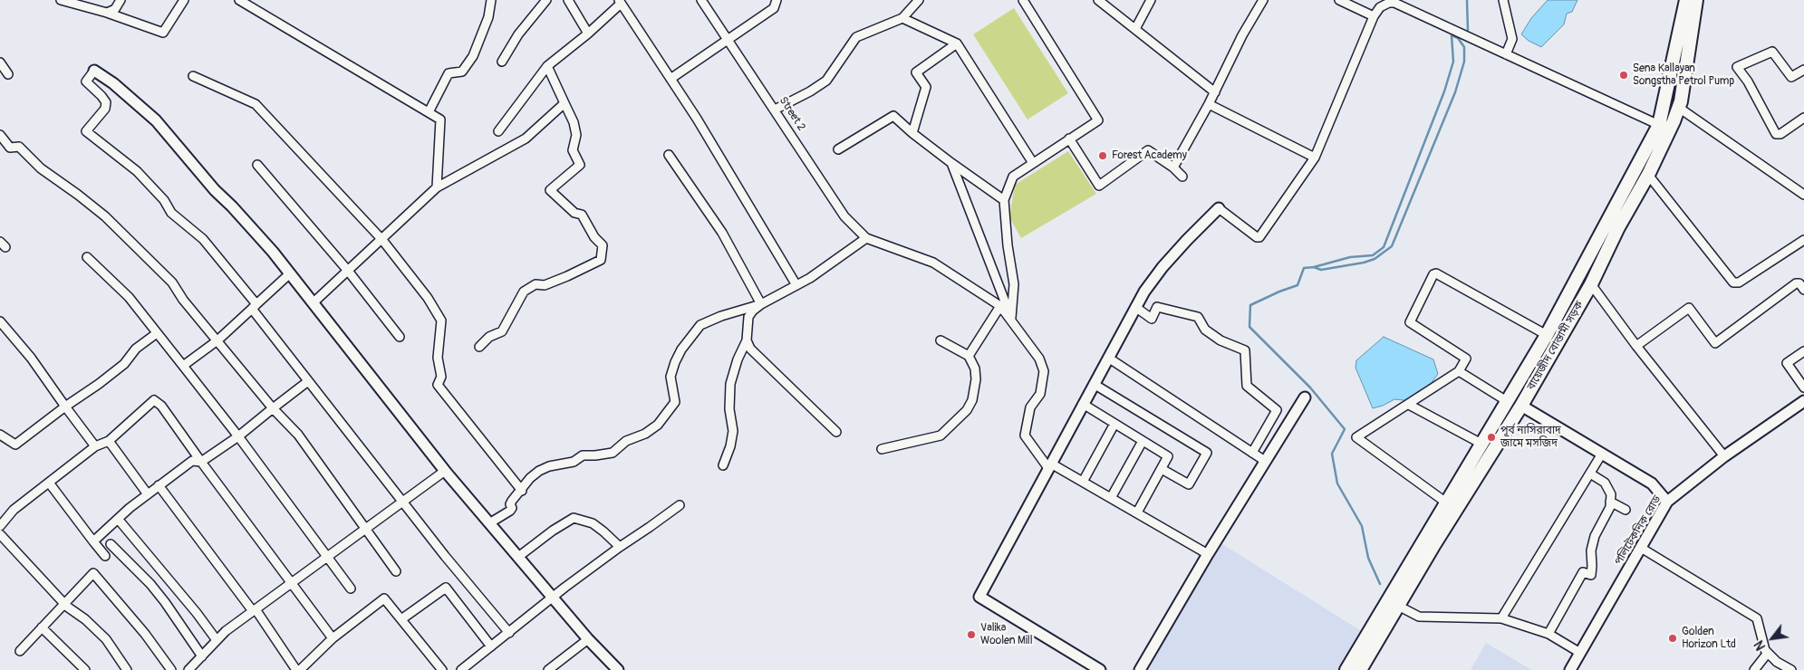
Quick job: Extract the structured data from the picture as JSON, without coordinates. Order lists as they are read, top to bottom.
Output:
{
  "streets": {
    "main road": ["বায়েজীদ বোস্তামী সড়ক"],
    "street": ["Street 2", "পলিটেকনিক রোড"]
  },
  "places": [
    "Sena Kallayan Songstha Petrol Pump",
    "Forest Academy",
    "পূর্ব নাসিরাবাদ জামে মসজিদ",
    "Valika Woolen Mill",
    "Golden Horizon Ltd"
  ],
  "north": "bottom left"
}
